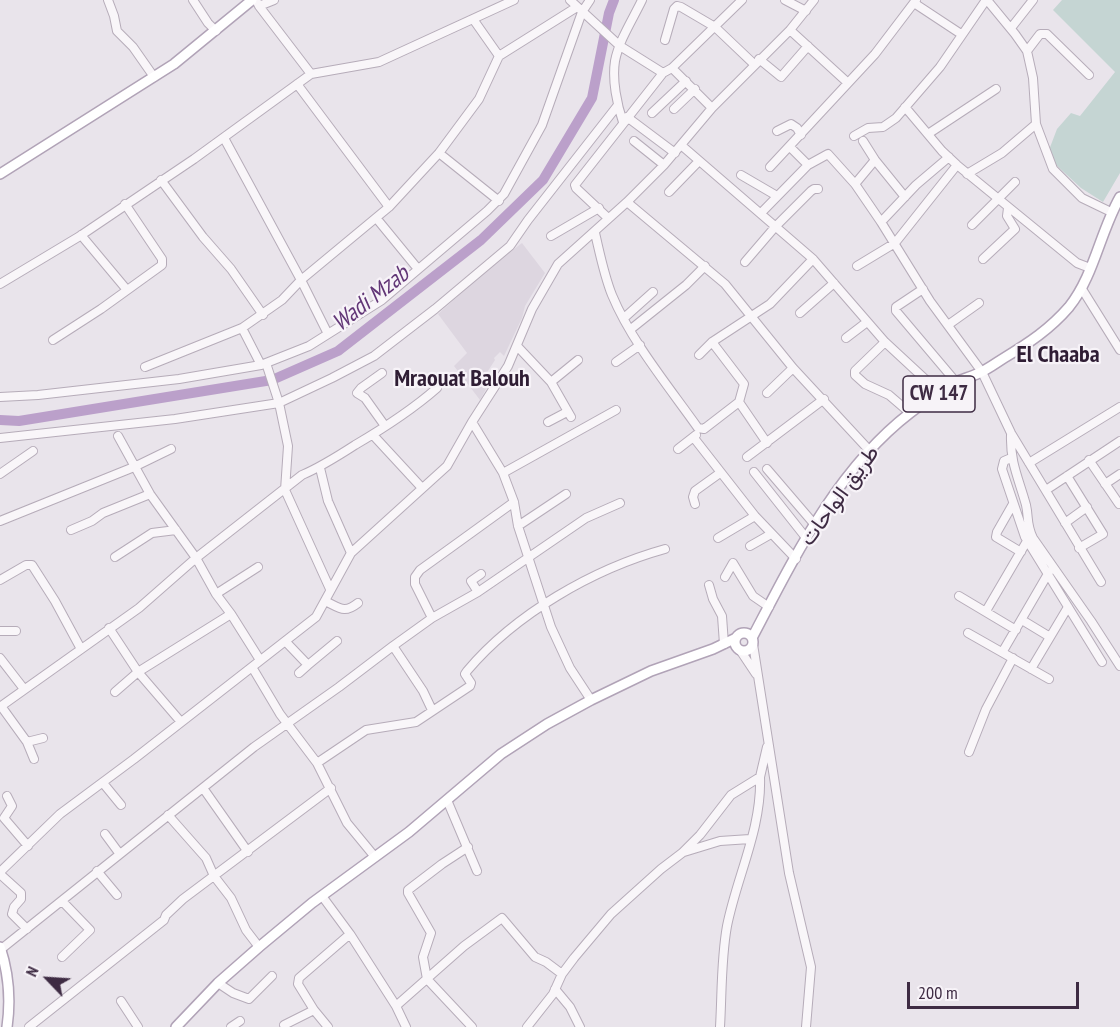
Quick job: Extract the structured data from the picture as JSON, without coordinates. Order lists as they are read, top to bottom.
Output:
{
  "streets": {
    "main road": ["CW 147", "طريق الواحات"]
  },
  "crossings": [
    ["CW 147", "طريق الواحات"]
  ],
  "districts": ["El Chaaba", "Mraouat Balouh"],
  "water": ["Wadi Mzab"],
  "scale_bar": "200 m",
  "north": "top left"
}
